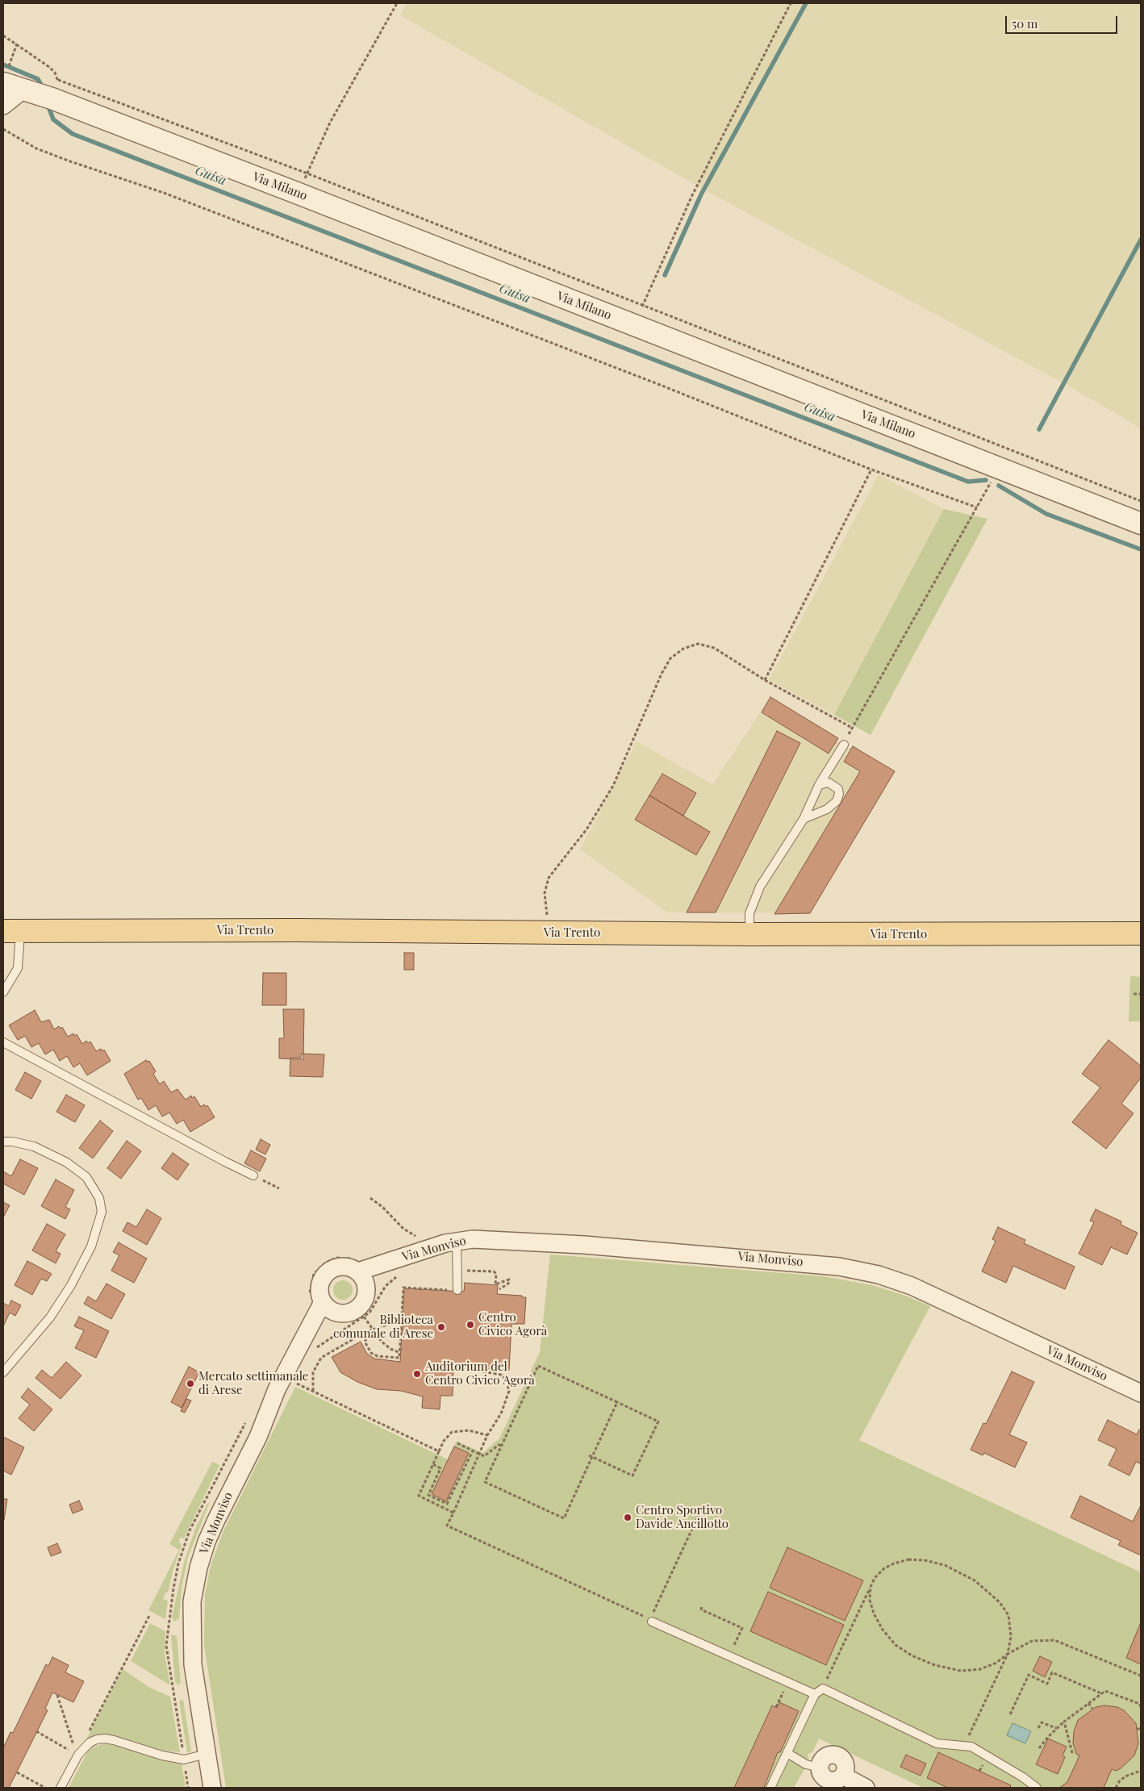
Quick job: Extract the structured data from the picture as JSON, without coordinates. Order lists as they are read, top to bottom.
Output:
{
  "streets": {
    "main road": ["Via Trento"],
    "street": ["Via Milano", "Via Monviso"]
  },
  "water": ["Guisa"],
  "places": [
    "Centro Civico Agorà",
    "Biblioteca comunale di Arese",
    "Auditorium del Centro Civico Agorà",
    "Mercato settimanale di Arese",
    "Centro Sportivo Davide Ancillotto"
  ],
  "scale_bar": "50 m"
}
